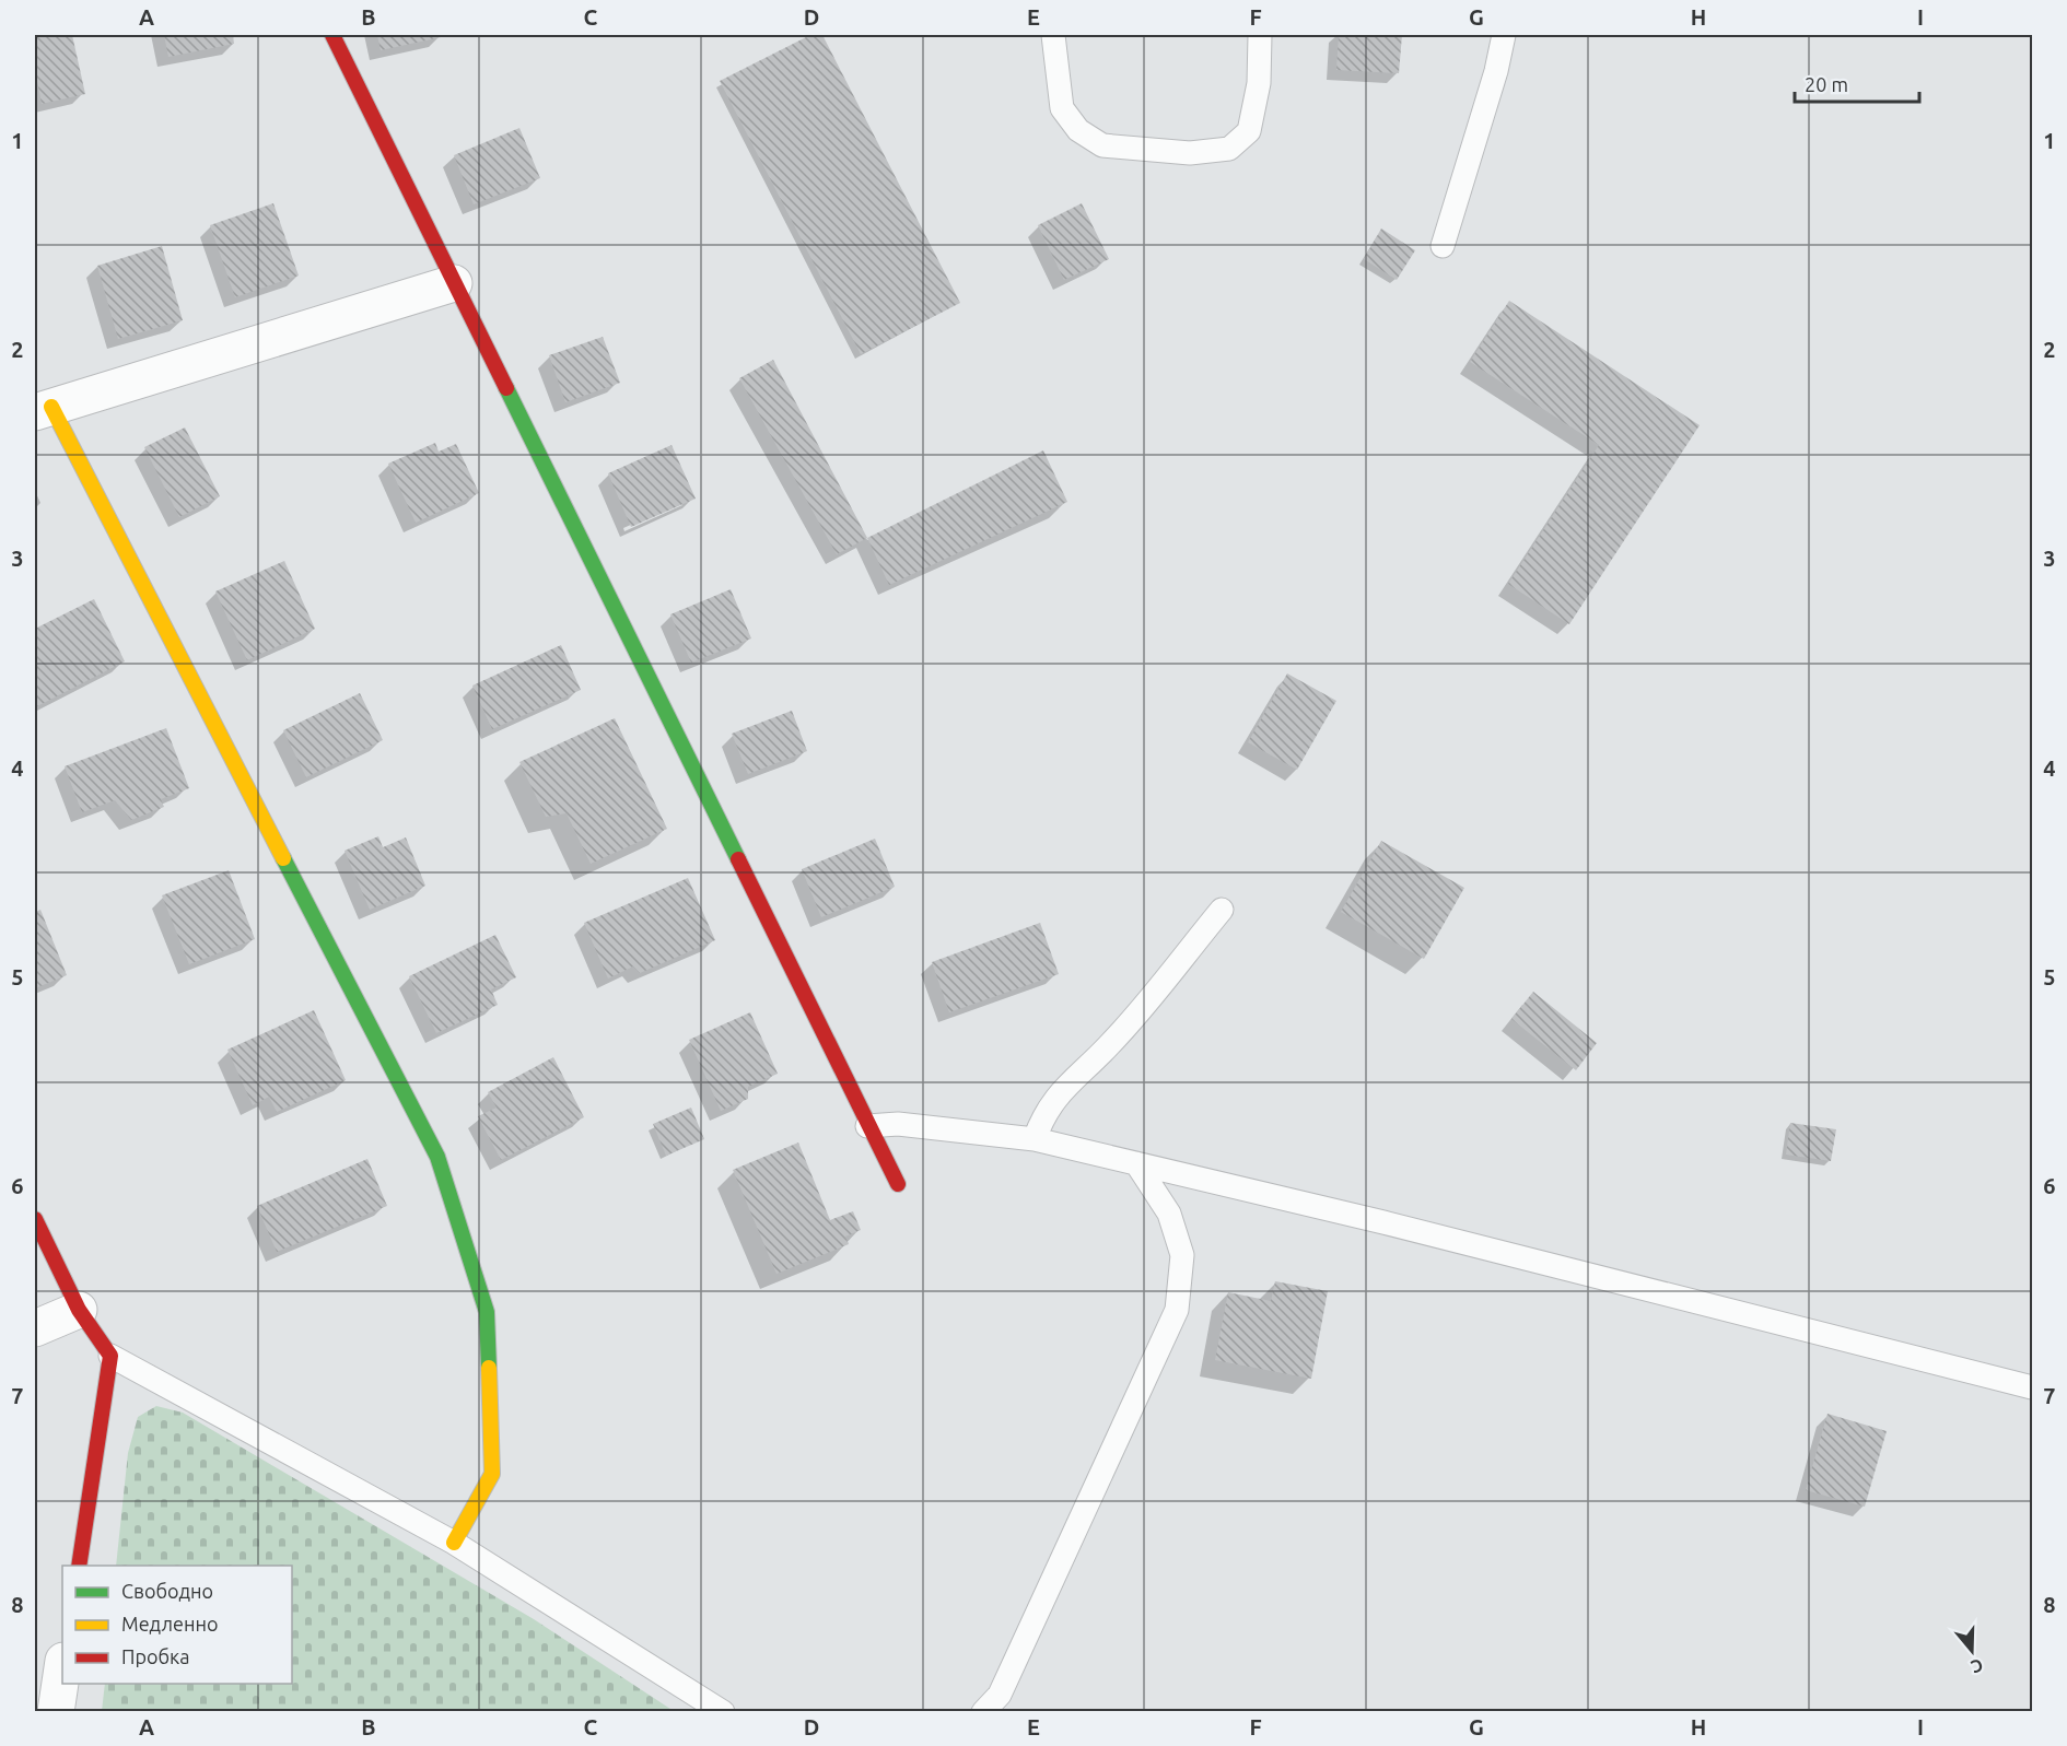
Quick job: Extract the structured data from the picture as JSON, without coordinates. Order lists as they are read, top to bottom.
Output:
{
  "legend": ["Свободно", "Медленно", "Пробка"],
  "scale_bar": "20 m",
  "north": "bottom",
  "grid": {
    "columns": [
      "A",
      "B",
      "C",
      "D",
      "E",
      "F",
      "G",
      "H",
      "I"
    ],
    "rows": [
      "1",
      "2",
      "3",
      "4",
      "5",
      "6",
      "7",
      "8"
    ]
  }
}
